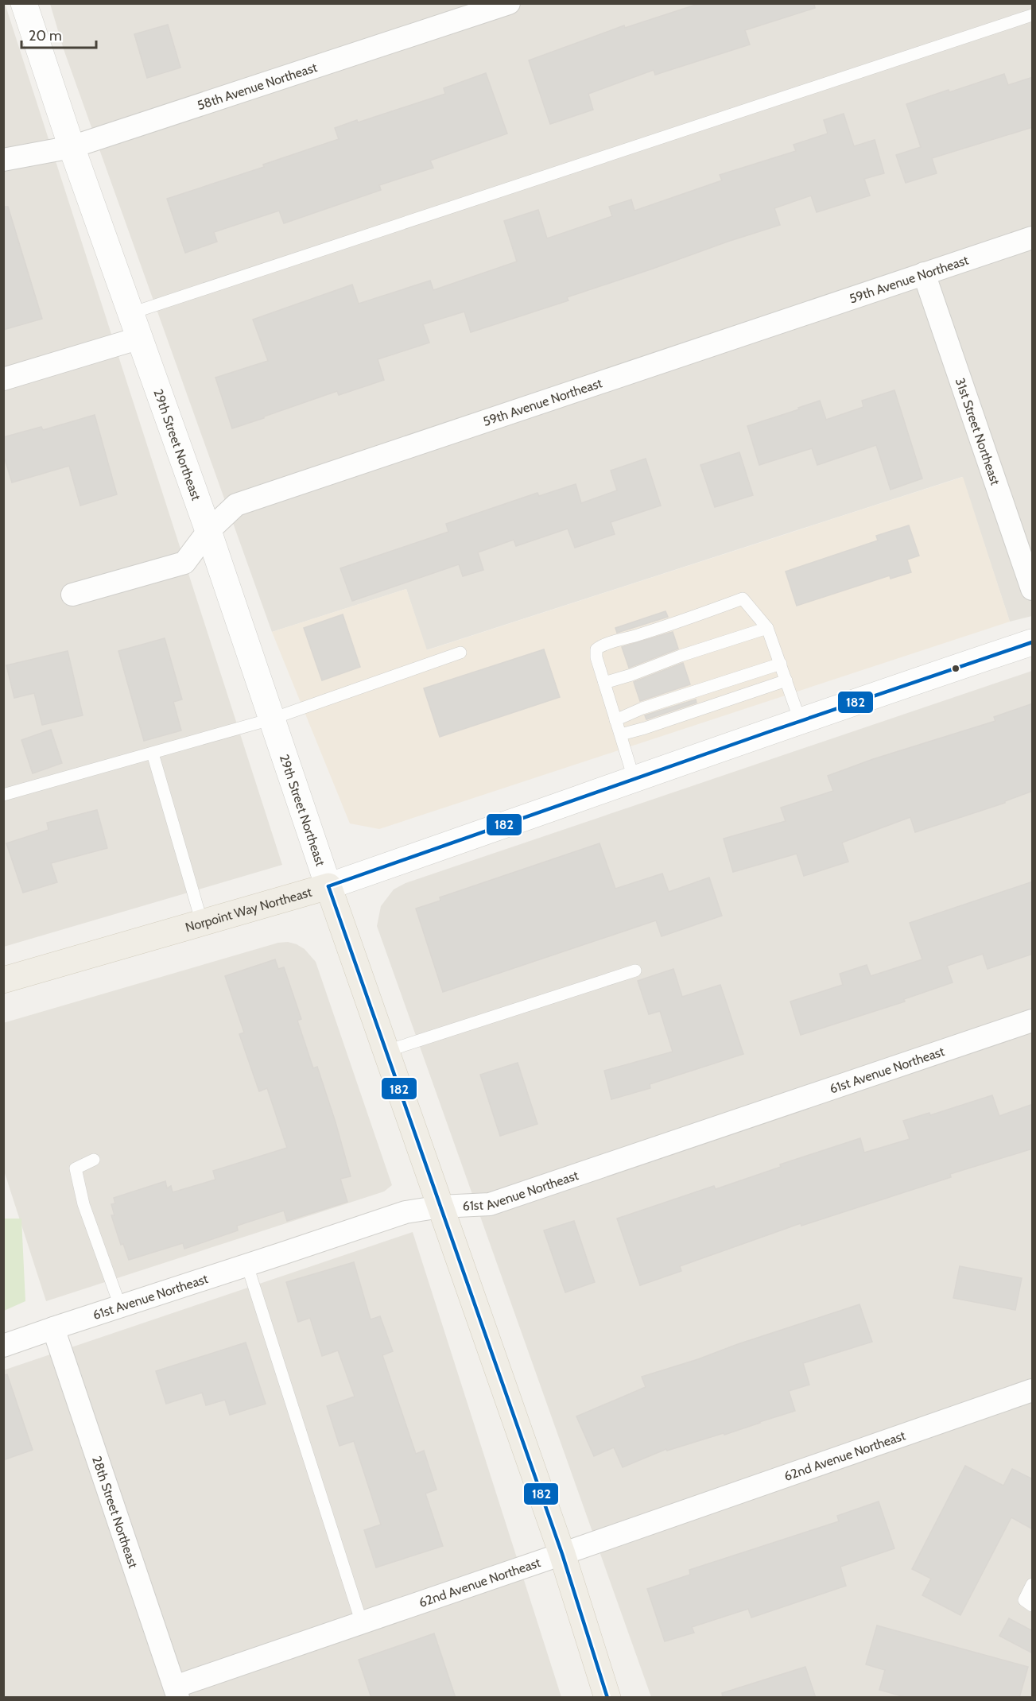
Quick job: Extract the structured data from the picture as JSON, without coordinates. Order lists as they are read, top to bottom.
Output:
{
  "streets": {
    "main road": ["29th Street Northeast", "Norpoint Way Northeast"],
    "street": [
      "58th Avenue Northeast",
      "59th Avenue Northeast",
      "31st Street Northeast",
      "61st Avenue Northeast",
      "62nd Avenue Northeast",
      "28th Street Northeast"
    ]
  },
  "crossings": [
    ["58th Avenue Northeast", "29th Street Northeast"],
    ["59th Avenue Northeast", "31st Street Northeast"],
    ["59th Avenue Northeast", "29th Street Northeast"],
    ["29th Street Northeast", "Norpoint Way Northeast"],
    ["29th Street Northeast", "61st Avenue Northeast"],
    ["29th Street Northeast", "62nd Avenue Northeast"],
    ["61st Avenue Northeast", "28th Street Northeast"],
    ["62nd Avenue Northeast", "28th Street Northeast"]
  ],
  "lines": ["transit line 182"],
  "scale_bar": "20 m"
}
